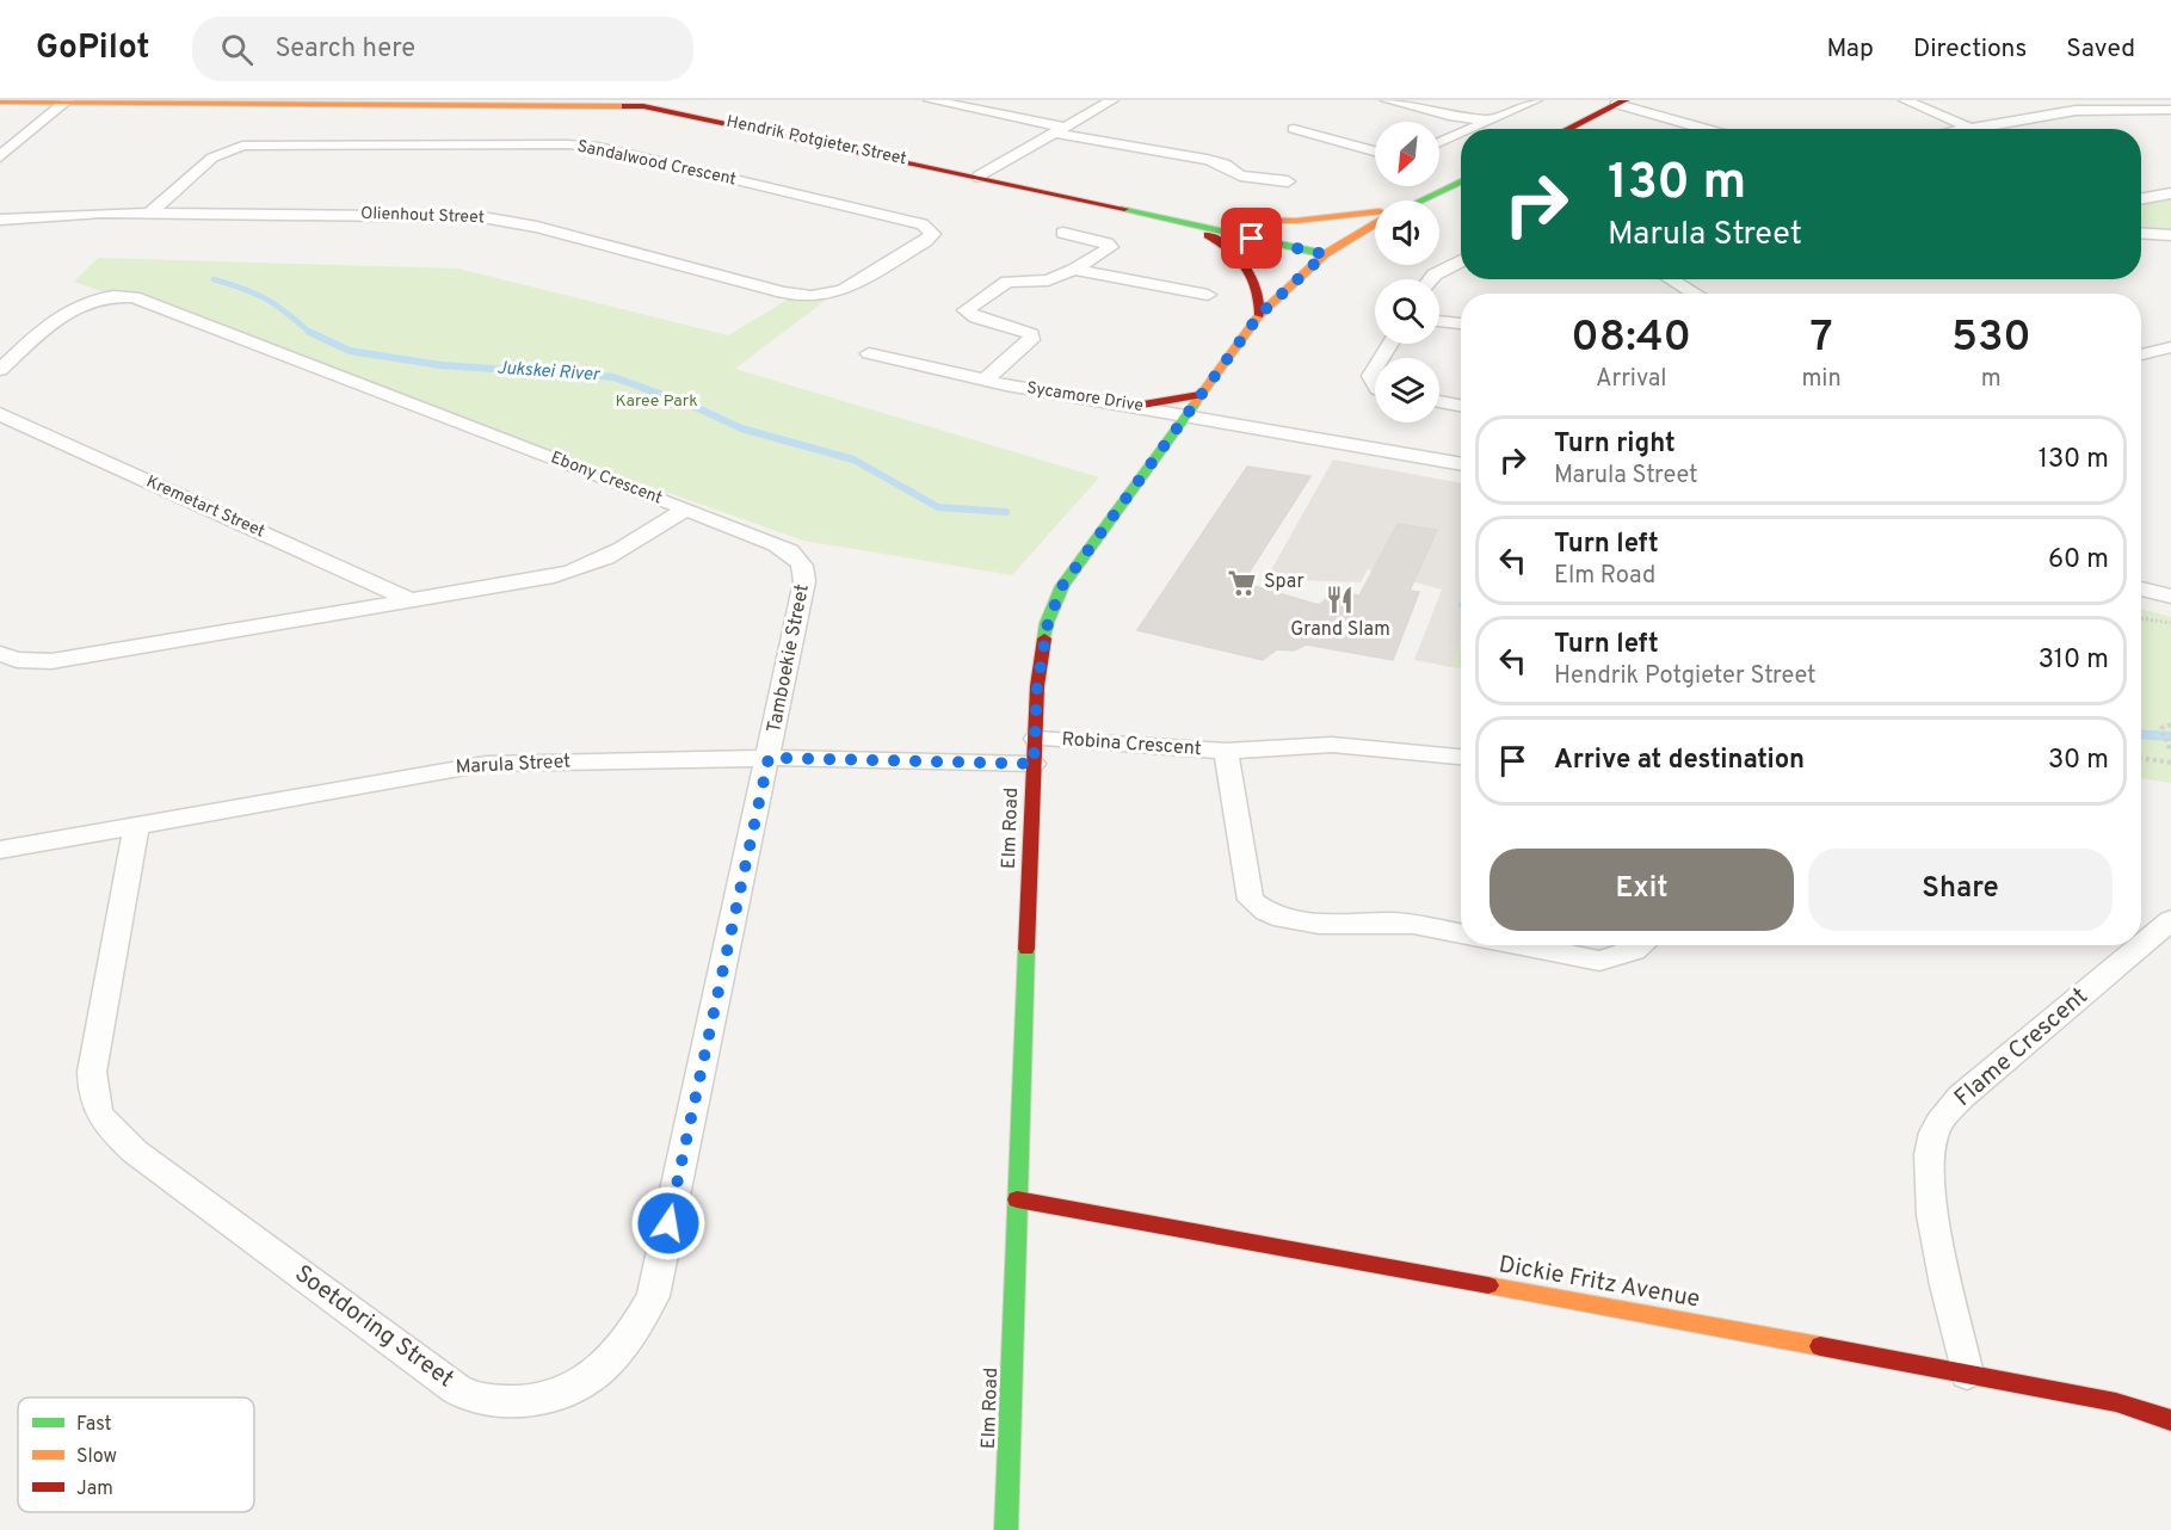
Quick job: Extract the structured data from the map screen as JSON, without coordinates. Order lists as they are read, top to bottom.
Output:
{
  "streets": {
    "street": [
      "Hendrik Potgieter Street",
      "Sandalwood Crescent",
      "Olienhout Street",
      "Sycamore Drive",
      "Ebony Crescent",
      "Kremetart Street",
      "Tamboekie Street",
      "Robina Crescent",
      "Marula Street",
      "Elm Road",
      "Flame Crescent",
      "Dickie Fritz Avenue",
      "Soetdoring Street"
    ]
  },
  "crossings": [
    ["Hendrik Potgieter Street", "Elm Road"],
    ["Sandalwood Crescent", "Olienhout Street"],
    ["Sycamore Drive", "Elm Road"],
    ["Ebony Crescent", "Kremetart Street"],
    ["Ebony Crescent", "Tamboekie Street"],
    ["Tamboekie Street", "Marula Street"],
    ["Tamboekie Street", "Soetdoring Street"],
    ["Robina Crescent", "Elm Road"],
    ["Marula Street", "Elm Road"],
    ["Marula Street", "Soetdoring Street"],
    ["Elm Road", "Dickie Fritz Avenue"],
    ["Flame Crescent", "Dickie Fritz Avenue"]
  ],
  "water": ["Jukskei River"],
  "parks": ["Karee Park"],
  "places": {
    "supermarket": ["Spar"],
    "restaurant": ["Grand Slam"]
  },
  "legend": ["Fast", "Slow", "Jam"],
  "north": "bottom left",
  "page": {
    "header": "GoPilot",
    "search": "Search here",
    "nav": ["Map", "Directions", "Saved"],
    "turn": ["130 m", "Marula Street"],
    "eta": [
      "08:40",
      "Arrival",
      "7",
      "min",
      "530",
      "m"
    ],
    "list": [
      {
        "name": "Turn right",
        "note": "Marula Street",
        "value": "130 m"
      },
      {
        "name": "Turn left",
        "note": "Elm Road",
        "value": "60 m"
      },
      {
        "name": "Turn left",
        "note": "Hendrik Potgieter Street",
        "value": "310 m"
      },
      {
        "name": "Arrive at destination",
        "value": "30 m"
      }
    ],
    "buttons": ["Exit", "Share"]
  }
}
